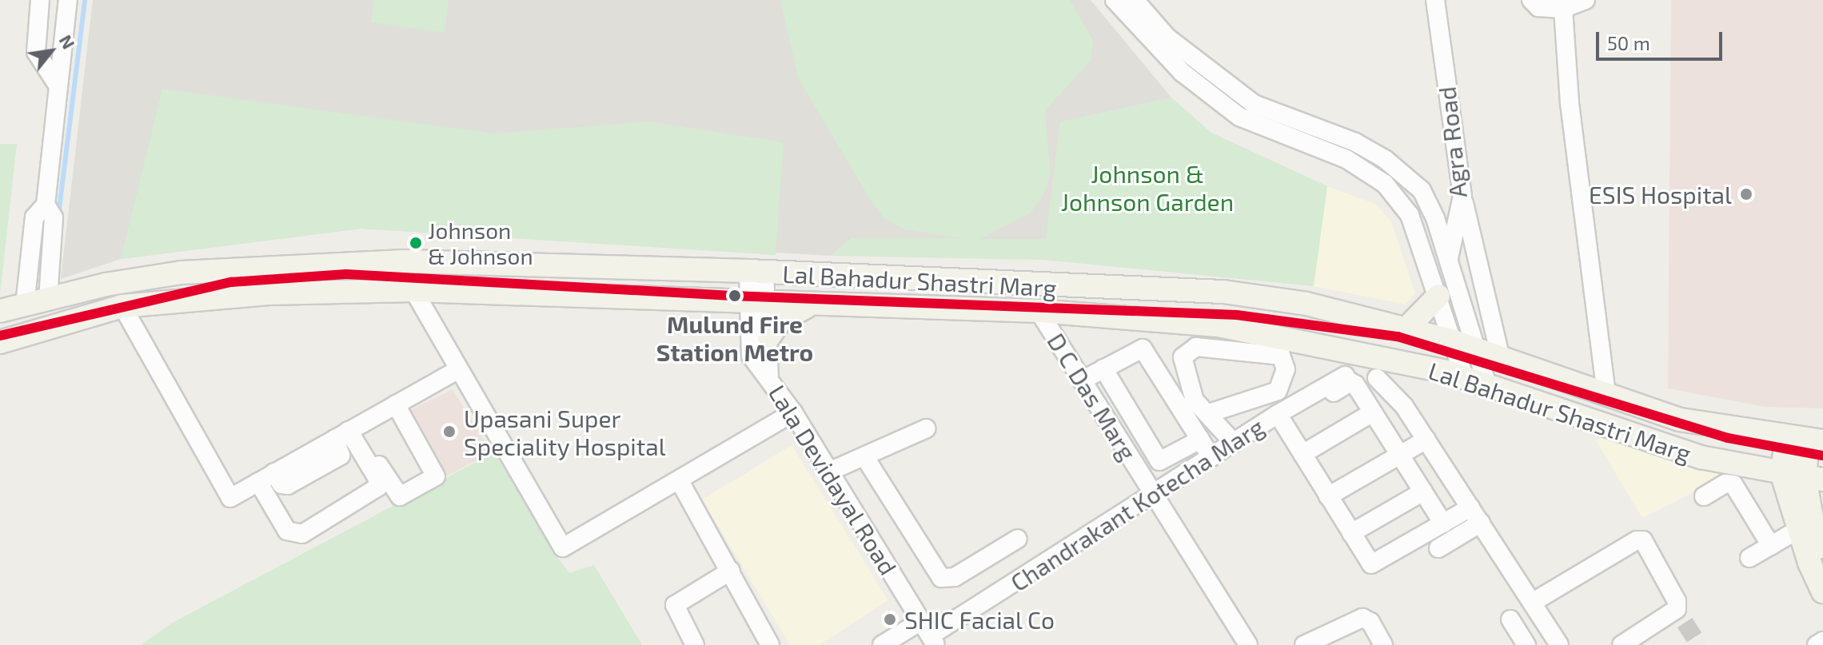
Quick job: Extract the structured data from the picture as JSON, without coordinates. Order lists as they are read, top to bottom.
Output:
{
  "streets": {
    "main road": ["Lal Bahadur Shastri Marg"],
    "street": [
      "Agra Road",
      "D C Das Marg",
      "Lala Devidayal Road",
      "Chandrakant Kotecha Marg"
    ]
  },
  "crossings": [
    ["Lal Bahadur Shastri Marg", "D C Das Marg"],
    ["Lal Bahadur Shastri Marg", "Lala Devidayal Road"],
    ["D C Das Marg", "Chandrakant Kotecha Marg"],
    ["Lala Devidayal Road", "Chandrakant Kotecha Marg"]
  ],
  "parks": ["Johnson & Johnson Garden"],
  "places": [
    "ESIS Hospital",
    "Johnson & Johnson",
    "Mulund Fire Station Metro",
    "Upasani Super Speciality Hospital",
    "SHIC Facial Co"
  ],
  "scale_bar": "50 m",
  "north": "top right"
}
